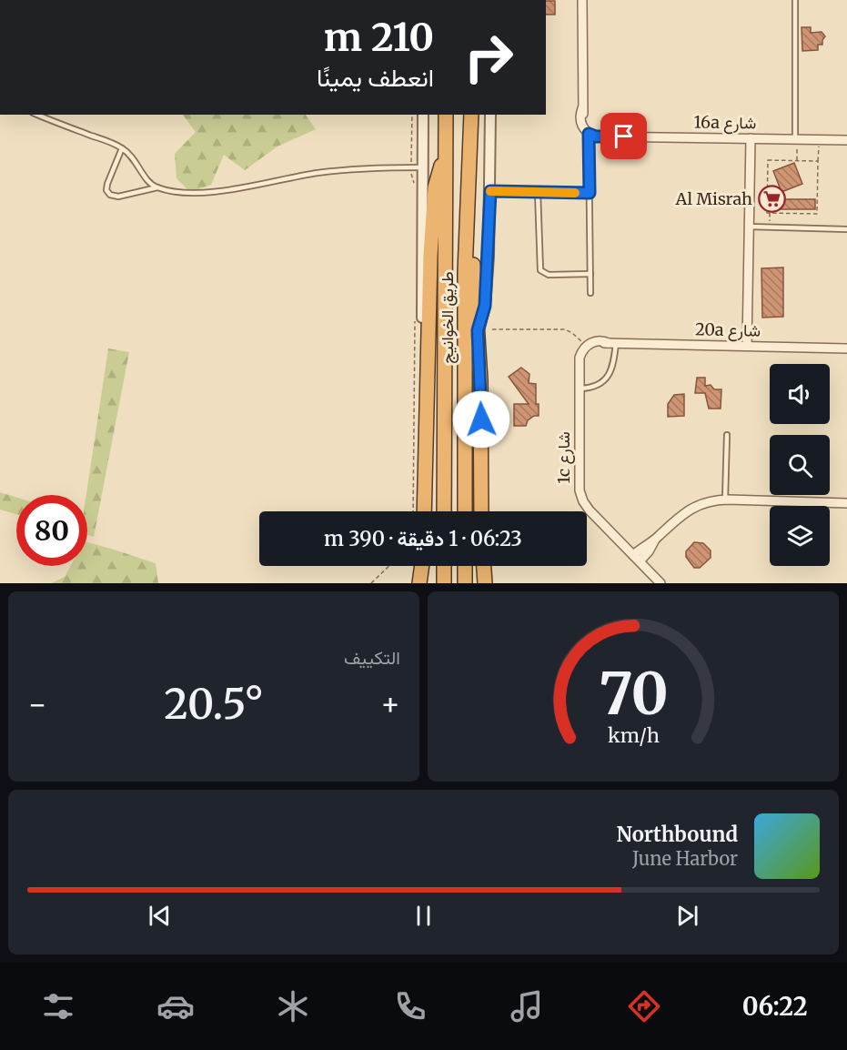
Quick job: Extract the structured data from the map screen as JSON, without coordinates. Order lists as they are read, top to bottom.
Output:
{
  "streets": {
    "highway": ["طريق الخوانيج"],
    "street": ["16a شارع", "20a شارع", "1c شارع"]
  },
  "crossings": [
    ["20a شارع", "1c شارع"]
  ],
  "places": {
    "supermarket": ["Al Misrah"]
  },
  "page": {
    "turn": ["210 m", "انعطف يمينًا"],
    "limit": "80",
    "trip": "06:23 · 1 دقيقة · 390 m",
    "tile": "التكييف",
    "heat": ["−", "20.5°", "+"],
    "song": ["Northbound", "June Harbor"],
    "tabs": "06:22",
    "gauge": ["70", "km/h"]
  }
}
